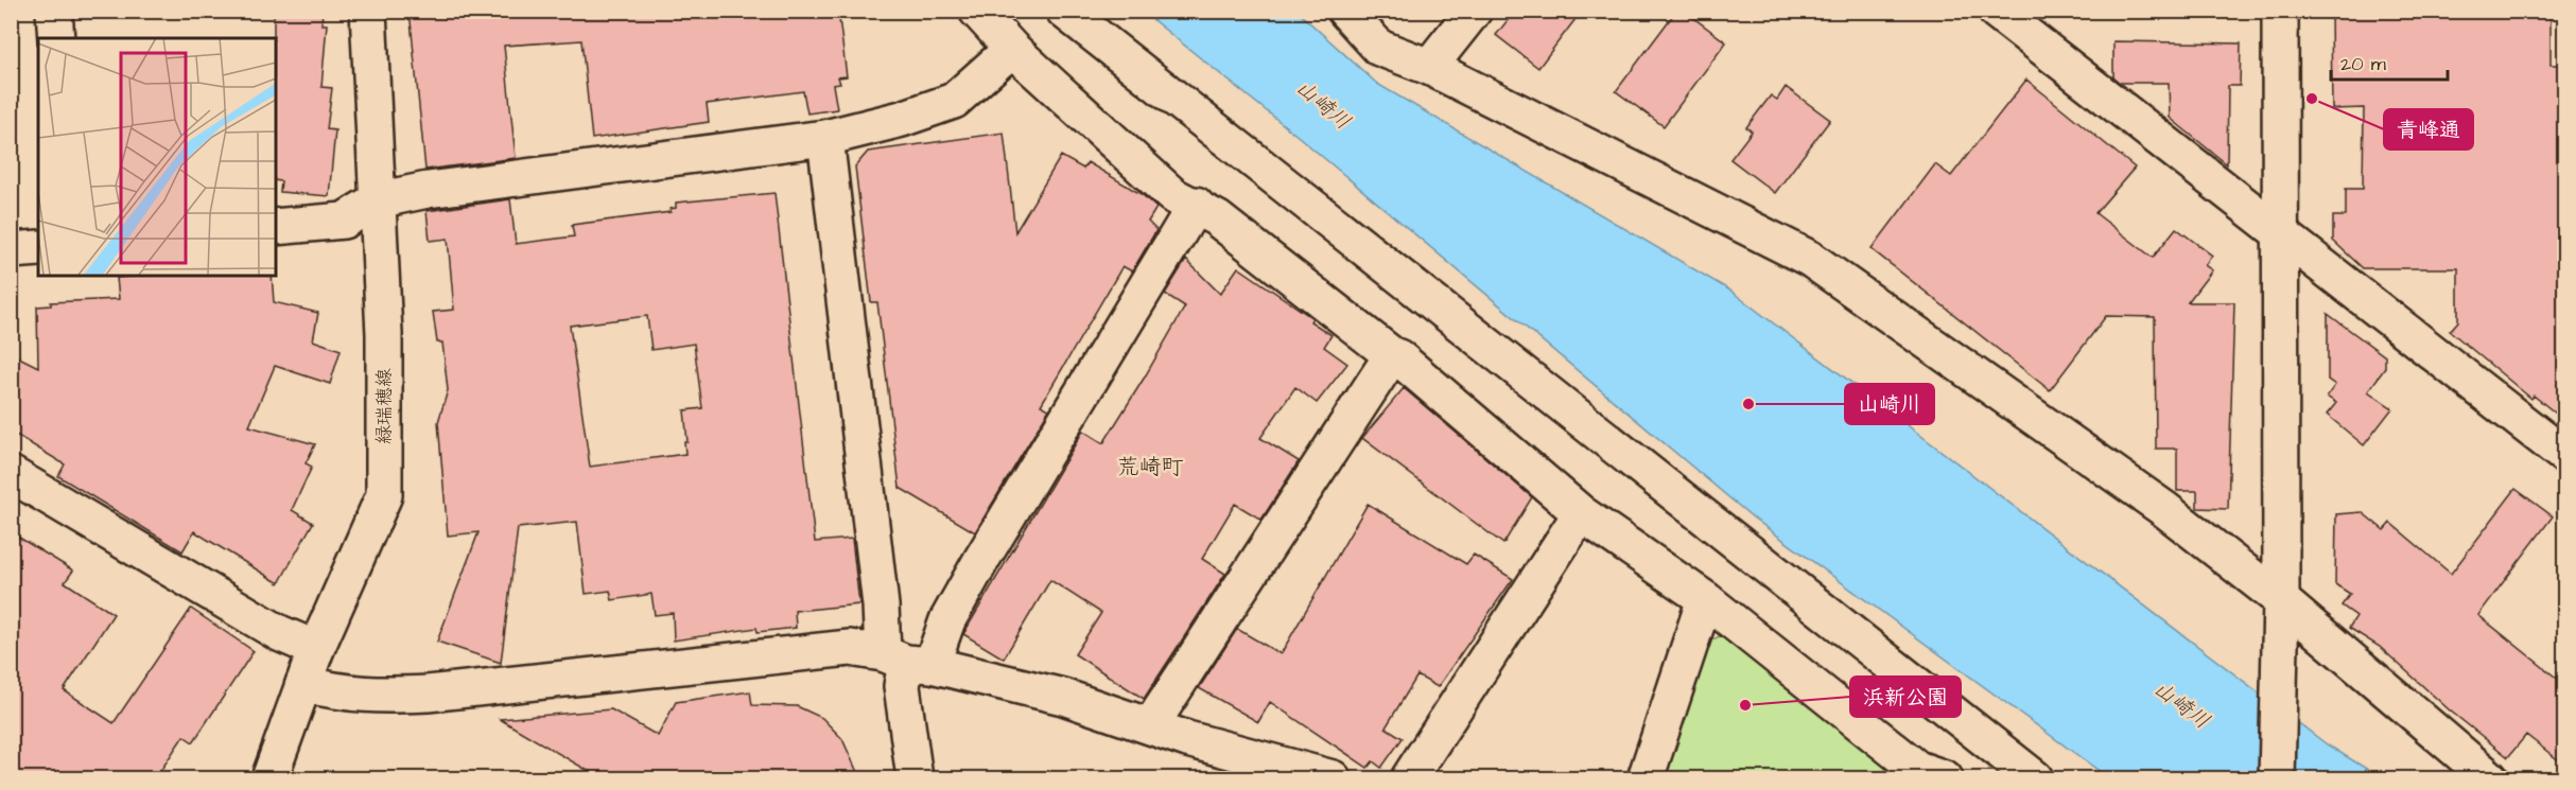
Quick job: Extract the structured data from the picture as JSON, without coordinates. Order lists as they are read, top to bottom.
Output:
{
  "streets": {
    "street": ["緑瑞穂線"]
  },
  "districts": ["荒崎町"],
  "water": ["山崎川"],
  "places": ["青峰通", "山崎川", "浜新公園"],
  "scale_bar": "20 m"
}
